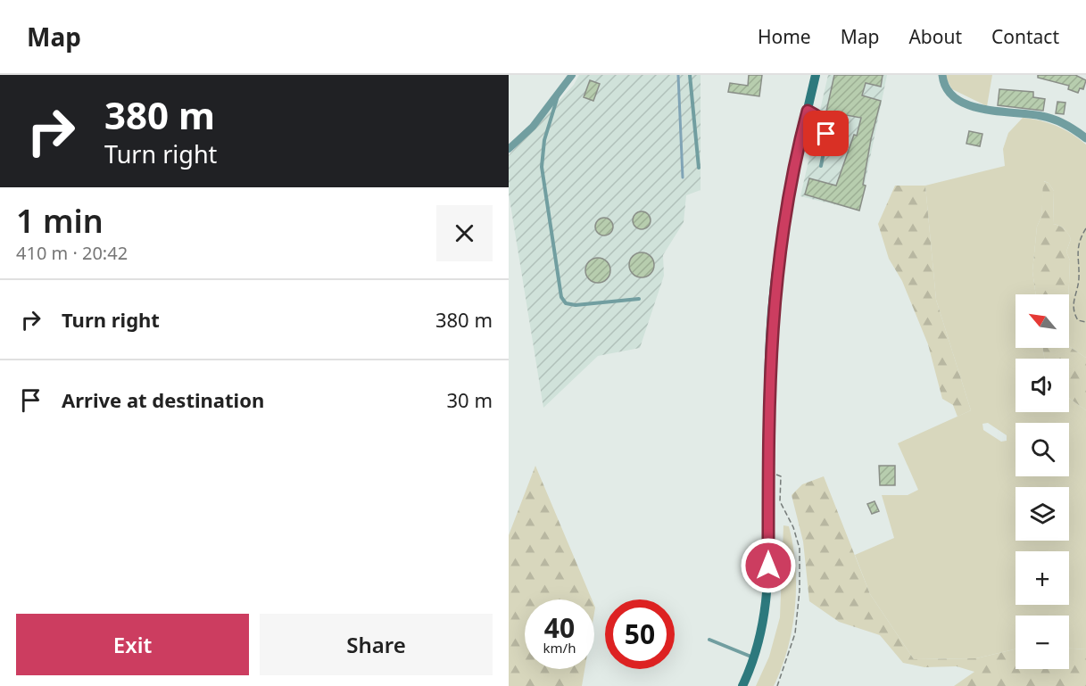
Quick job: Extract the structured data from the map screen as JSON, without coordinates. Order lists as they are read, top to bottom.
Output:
{
  "north": "top left",
  "page": {
    "header": "Map",
    "nav": [
      "Home",
      "Map",
      "About",
      "Contact"
    ],
    "turn": ["380 m", "Turn right"],
    "heading": ["1 min", "410 m · 20:42"],
    "list": [
      {
        "name": "Turn right",
        "value": "380 m"
      },
      {
        "name": "Arrive at destination",
        "value": "30 m"
      }
    ],
    "map_buttons": ["+", "−"],
    "speed": "40 km/h",
    "limit": "50",
    "buttons": ["Exit", "Share"]
  }
}
